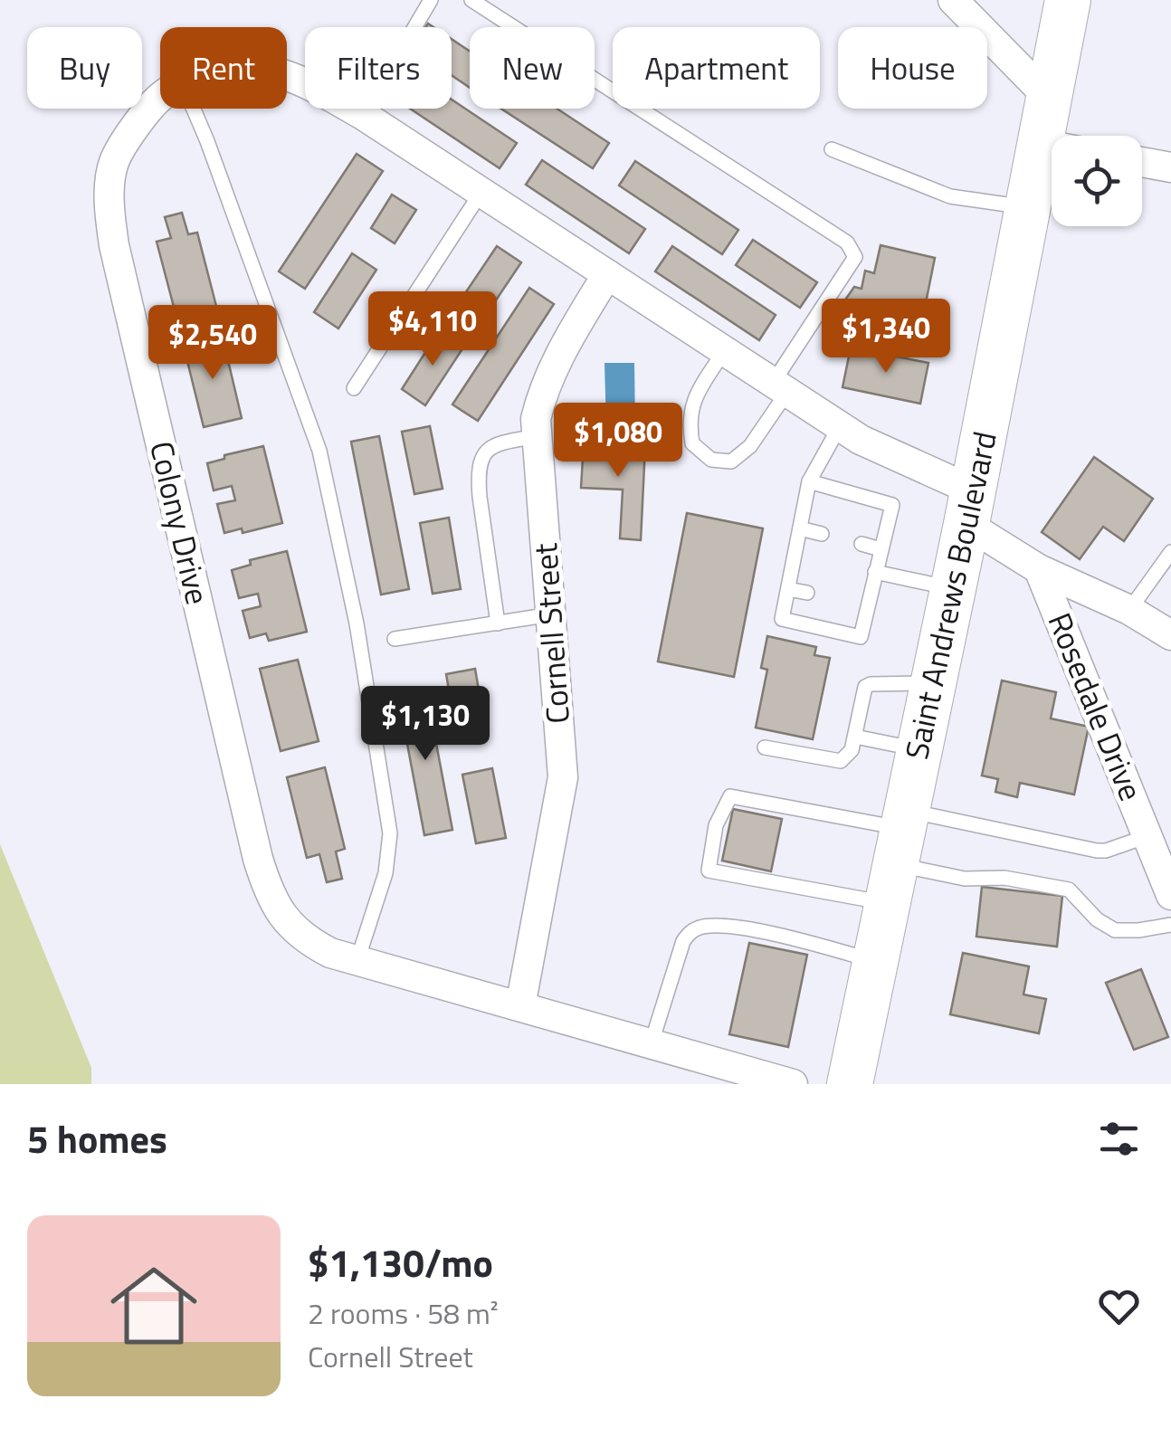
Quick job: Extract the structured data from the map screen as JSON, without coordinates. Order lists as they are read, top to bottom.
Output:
{
  "streets": {
    "main road": ["Saint Andrews Boulevard"],
    "street": ["Colony Drive", "Cornell Street", "Rosedale Drive"]
  },
  "crossings": [
    ["Colony Drive", "Saint Andrews Boulevard"],
    ["Colony Drive", "Cornell Street"],
    ["Colony Drive", "Rosedale Drive"]
  ],
  "page": {
    "chip": [
      "Buy",
      "Rent",
      "Filters",
      "New",
      "Apartment",
      "House"
    ],
    "price": [
      "$4,110",
      "$1,340",
      "$2,540",
      "$1,080",
      "$1,130"
    ],
    "heading": "5 homes",
    "list": [
      {
        "name": "$1,130/mo",
        "note": "2 rooms · 58 m² · Cornell Street"
      }
    ]
  }
}
